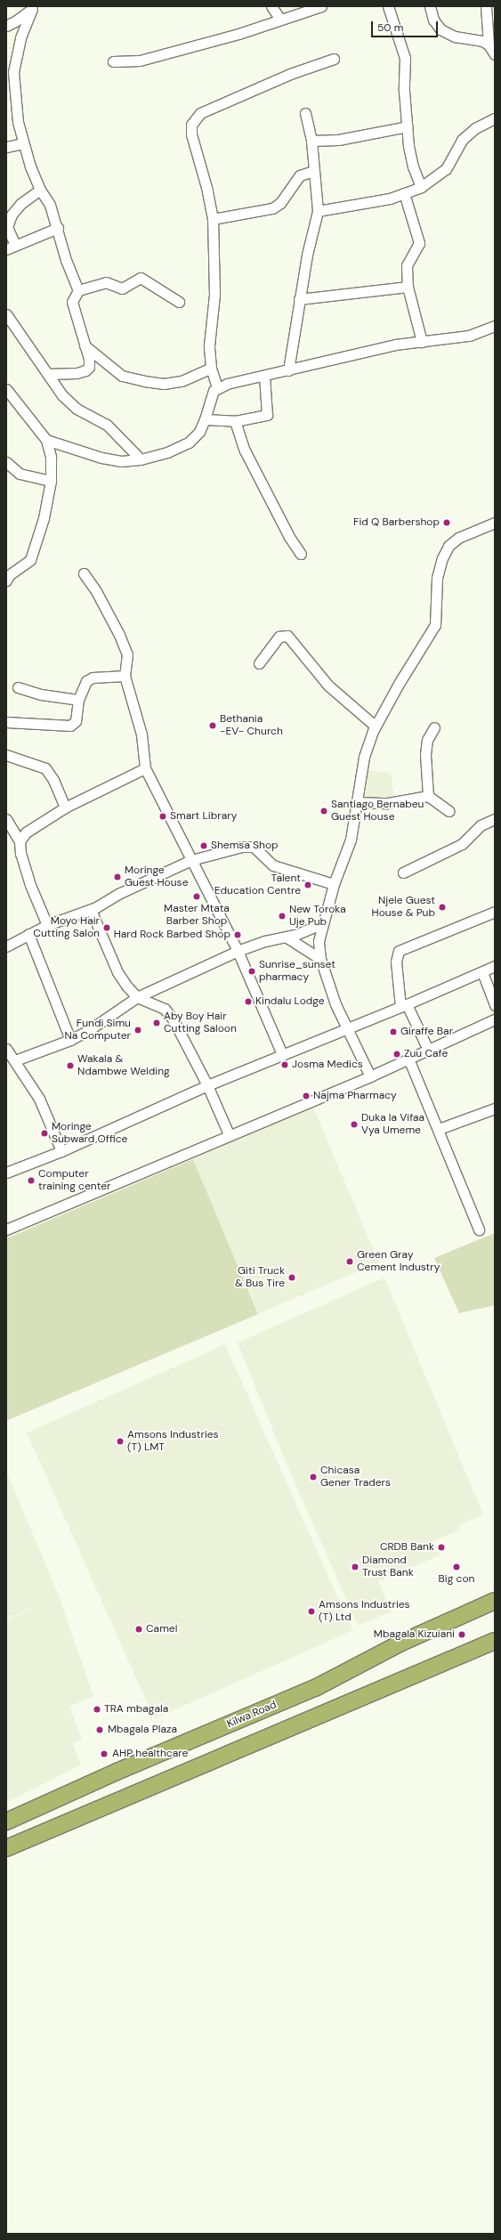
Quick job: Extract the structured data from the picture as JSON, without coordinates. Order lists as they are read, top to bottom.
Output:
{
  "streets": {
    "highway": ["Kilwa Road"]
  },
  "places": [
    "Fid Q Barbershop",
    "Bethania -EV- Church",
    "Santiago Bernabeu Guest House",
    "Smart Library",
    "Shemsa Shop",
    "Moringe Guest House",
    "Talent Education Centre",
    "Master Mtata Barber Shop",
    "Njele Guest House & Pub",
    "New Toroka Uje Pub",
    "Moyo Hair Cutting Salon",
    "Hard Rock Barbed Shop",
    "Sunrise_sunset pharmacy",
    "Kindalu Lodge",
    "Aby Boy Hair Cutting Saloon",
    "Fundi Simu Na Computer",
    "Giraffe Bar",
    "Zuu Cafe",
    "Josma Medics",
    "Wakala & Ndambwe Welding",
    "Najma Pharmacy",
    "Duka la Vifaa Vya Umeme",
    "Moringe Subward Office",
    "Computer training center",
    "Green Gray Cement Industry",
    "Giti Truck & Bus Tire",
    "Amsons Industries (T) LMT",
    "Chicasa Gener Traders",
    "CRDB Bank",
    "Diamond Trust Bank",
    "Big con",
    "Amsons Industries (T) Ltd",
    "Camel",
    "Mbagala Kizuiani",
    "TRA mbagala",
    "Mbagala Plaza",
    "AHP healthcare"
  ],
  "scale_bar": "50 m"
}
